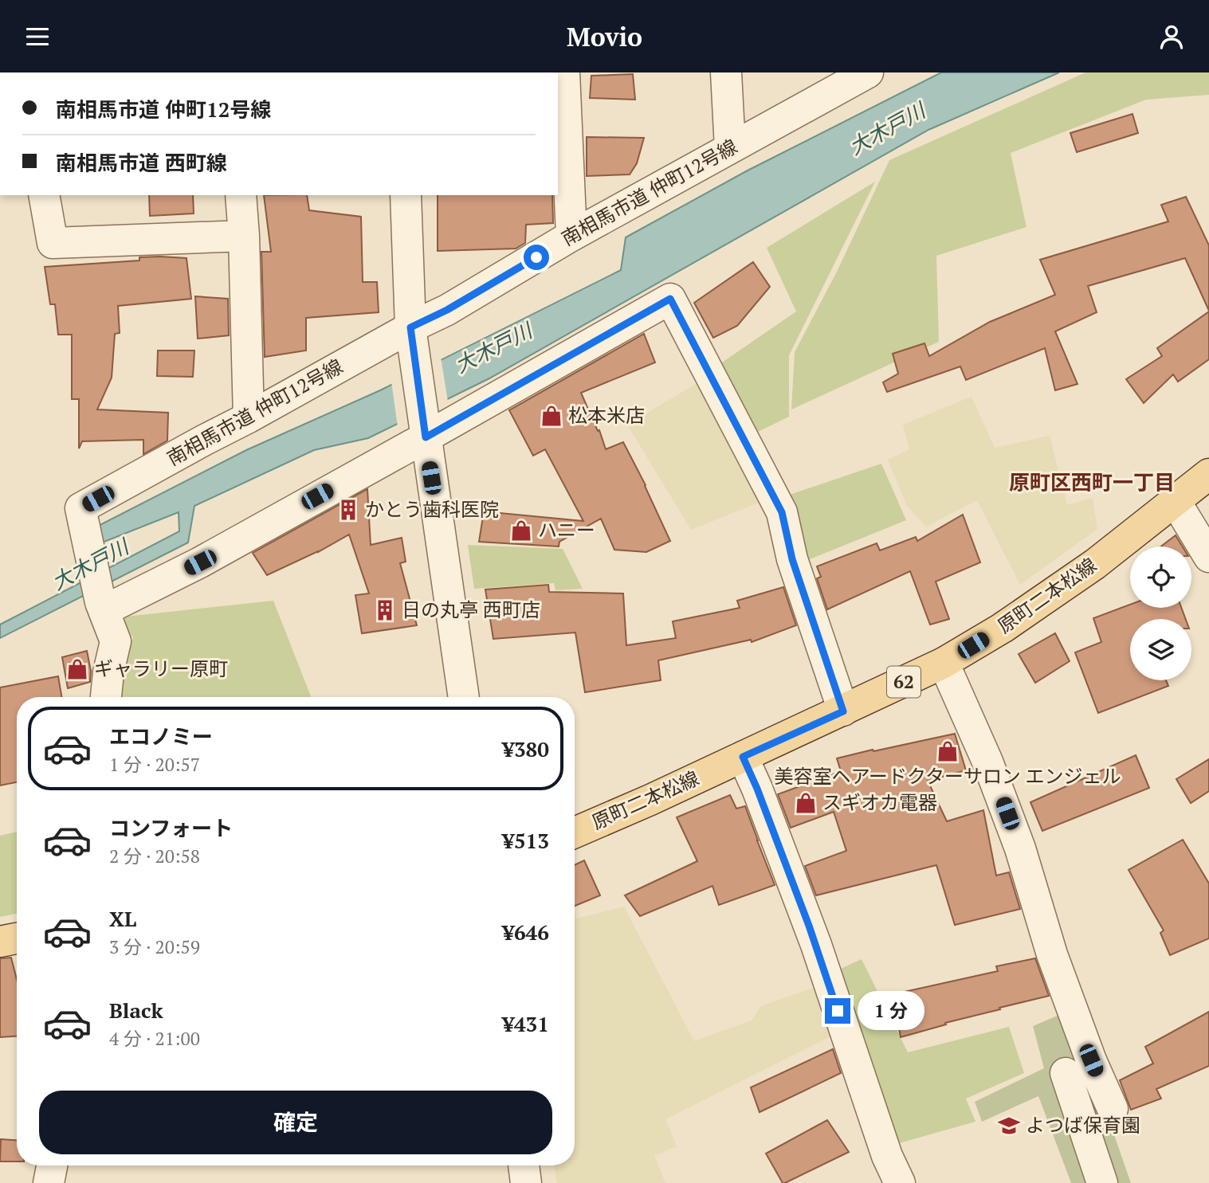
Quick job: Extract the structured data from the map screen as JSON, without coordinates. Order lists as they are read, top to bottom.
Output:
{
  "streets": {
    "main road": ["原町二本松線", "62"],
    "street": ["南相馬市道 仲町12号線"]
  },
  "districts": ["原町区西町一丁目"],
  "water": ["大木戸川"],
  "places": {
    "shop": [
      "松本米店",
      "ハニー",
      "ギャラリー原町",
      "美容室ヘアードクターサロン エンジェル",
      "スギオカ電器"
    ],
    "building": ["かとう歯科医院", "日の丸亭 西町店"],
    "school or university": ["よつば保育園"]
  },
  "page": {
    "header": "Movio",
    "banner": ["南相馬市道 仲町12号線", "南相馬市道 西町線"],
    "list": [
      {
        "name": "エコノミー",
        "note": "1 分 · 20:57",
        "value": "¥380"
      },
      {
        "name": "コンフォート",
        "note": "2 分 · 20:58",
        "value": "¥513"
      },
      {
        "name": "XL",
        "note": "3 分 · 20:59",
        "value": "¥646"
      },
      {
        "name": "Black",
        "note": "4 分 · 21:00",
        "value": "¥431"
      }
    ],
    "bubble": "1 分",
    "buttons": "確定"
  }
}
